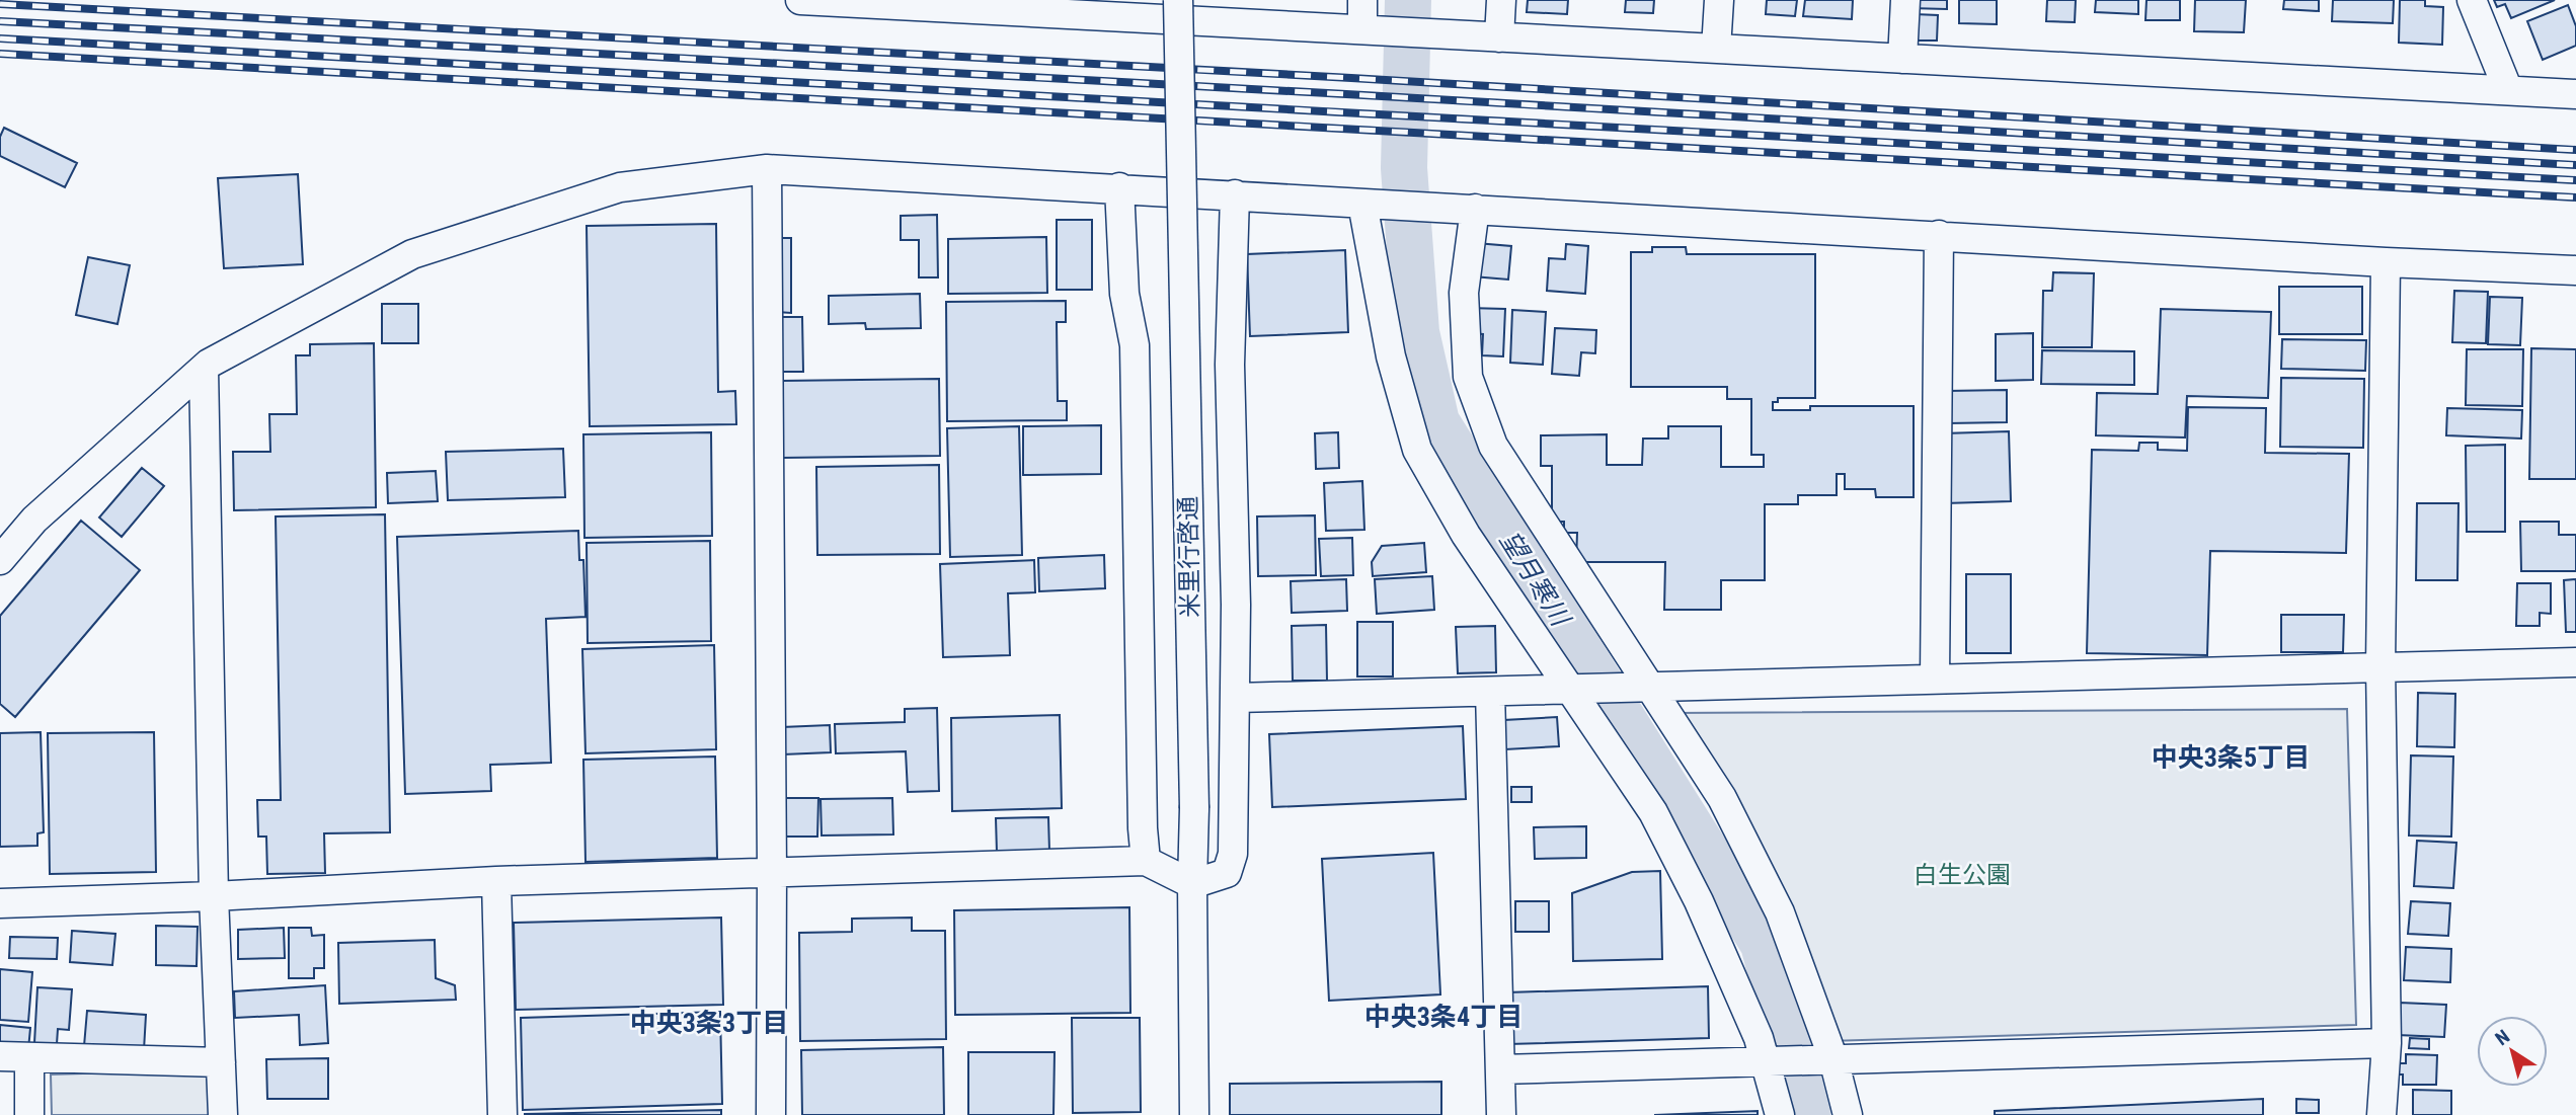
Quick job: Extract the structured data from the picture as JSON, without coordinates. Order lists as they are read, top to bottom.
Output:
{
  "streets": {
    "street": ["米里行啓通"]
  },
  "districts": ["中央3条5丁目", "中央3条4丁目", "中央3条3丁目"],
  "water": ["望月寒川"],
  "parks": ["白生公園"],
  "north": "top left"
}
